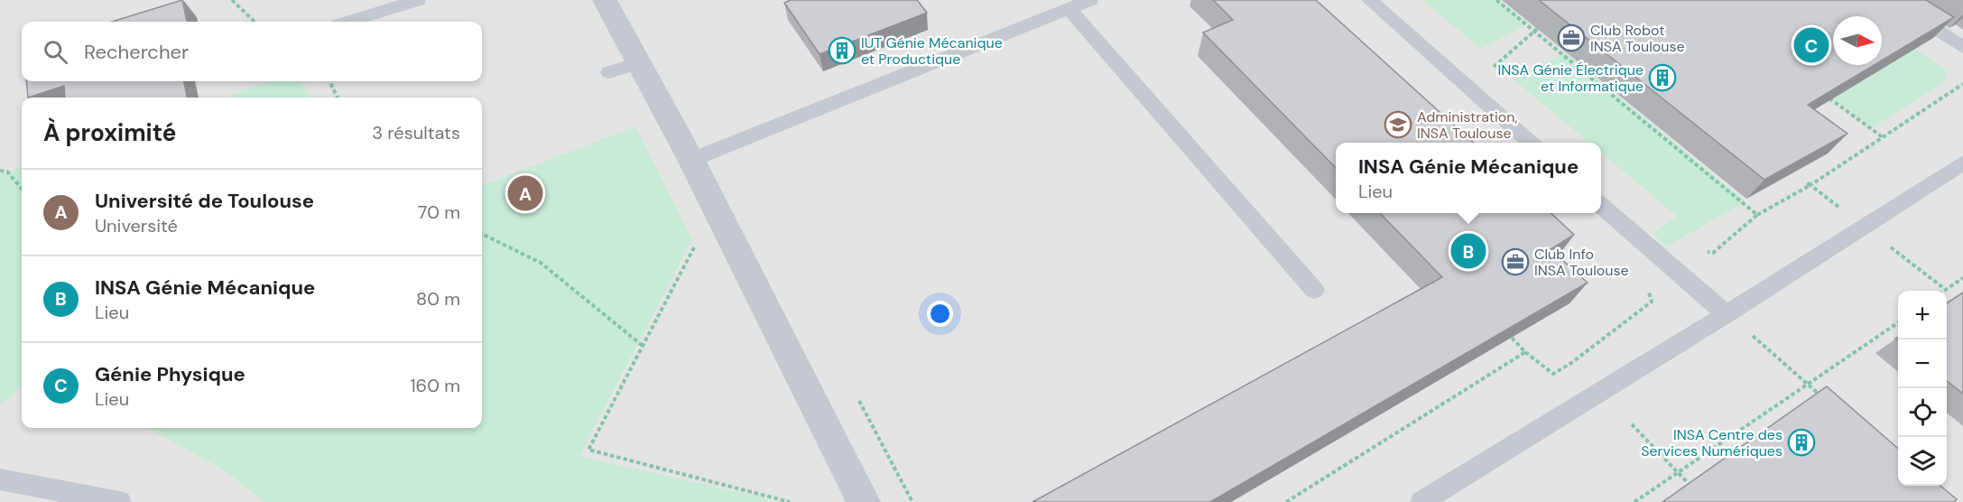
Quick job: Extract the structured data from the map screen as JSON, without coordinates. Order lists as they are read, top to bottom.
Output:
{
  "places": {
    "office": ["Club Robot INSA Toulouse", "Club Info INSA Toulouse"],
    "building": ["IUT Génie Mécanique et Productique", "INSA Génie Électrique et Informatique", "INSA Centre des Services Numériques"],
    "school or university": ["Administration, INSA Toulouse"]
  },
  "north": "right",
  "page": {
    "search": "Rechercher",
    "pins": ["C", "A", "B"],
    "heading": ["À proximité", "3 résultats"],
    "popup": ["INSA Génie Mécanique", "Lieu"],
    "list": [
      {
        "mark": "A",
        "name": "Université de Toulouse",
        "note": "Université",
        "value": "70 m"
      },
      {
        "mark": "B",
        "name": "INSA Génie Mécanique",
        "note": "Lieu",
        "value": "80 m"
      },
      {
        "mark": "C",
        "name": "Génie Physique",
        "note": "Lieu",
        "value": "160 m"
      }
    ],
    "map_buttons": ["+", "−"]
  }
}
